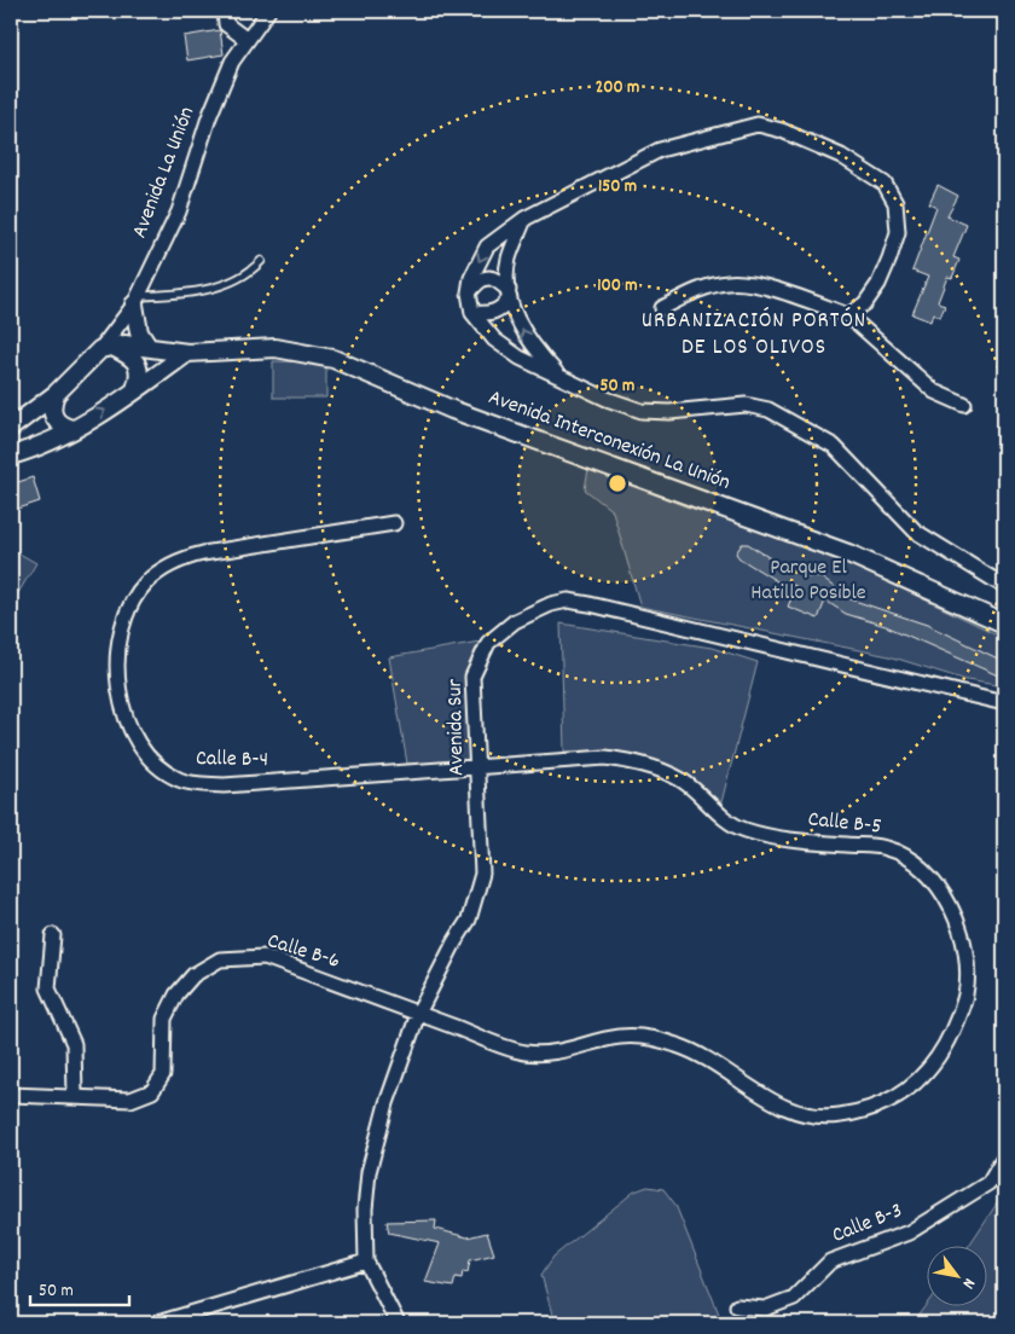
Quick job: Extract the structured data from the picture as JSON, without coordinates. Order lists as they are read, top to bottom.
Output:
{
  "streets": {
    "street": [
      "Avenida La Unión",
      "Avenida Interconexión La Unión",
      "Avenida Sur",
      "Calle B-4",
      "Calle B-5",
      "Calle B-6",
      "Calle B-3"
    ]
  },
  "crossings": [
    ["Avenida Sur", "Calle B-4"],
    ["Avenida Sur", "Calle B-5"],
    ["Avenida Sur", "Calle B-6"],
    ["Calle B-4", "Calle B-5"],
    ["Calle B-5", "Calle B-6"]
  ],
  "districts": ["URBANIZACIÓN PORTÓN DE LOS OLIVOS"],
  "parks": ["Parque El Hatillo Posible"],
  "scale_bar": "50 m",
  "north": "bottom right",
  "rings": [
    "200 m",
    "150 m",
    "100 m",
    "50 m"
  ]
}
